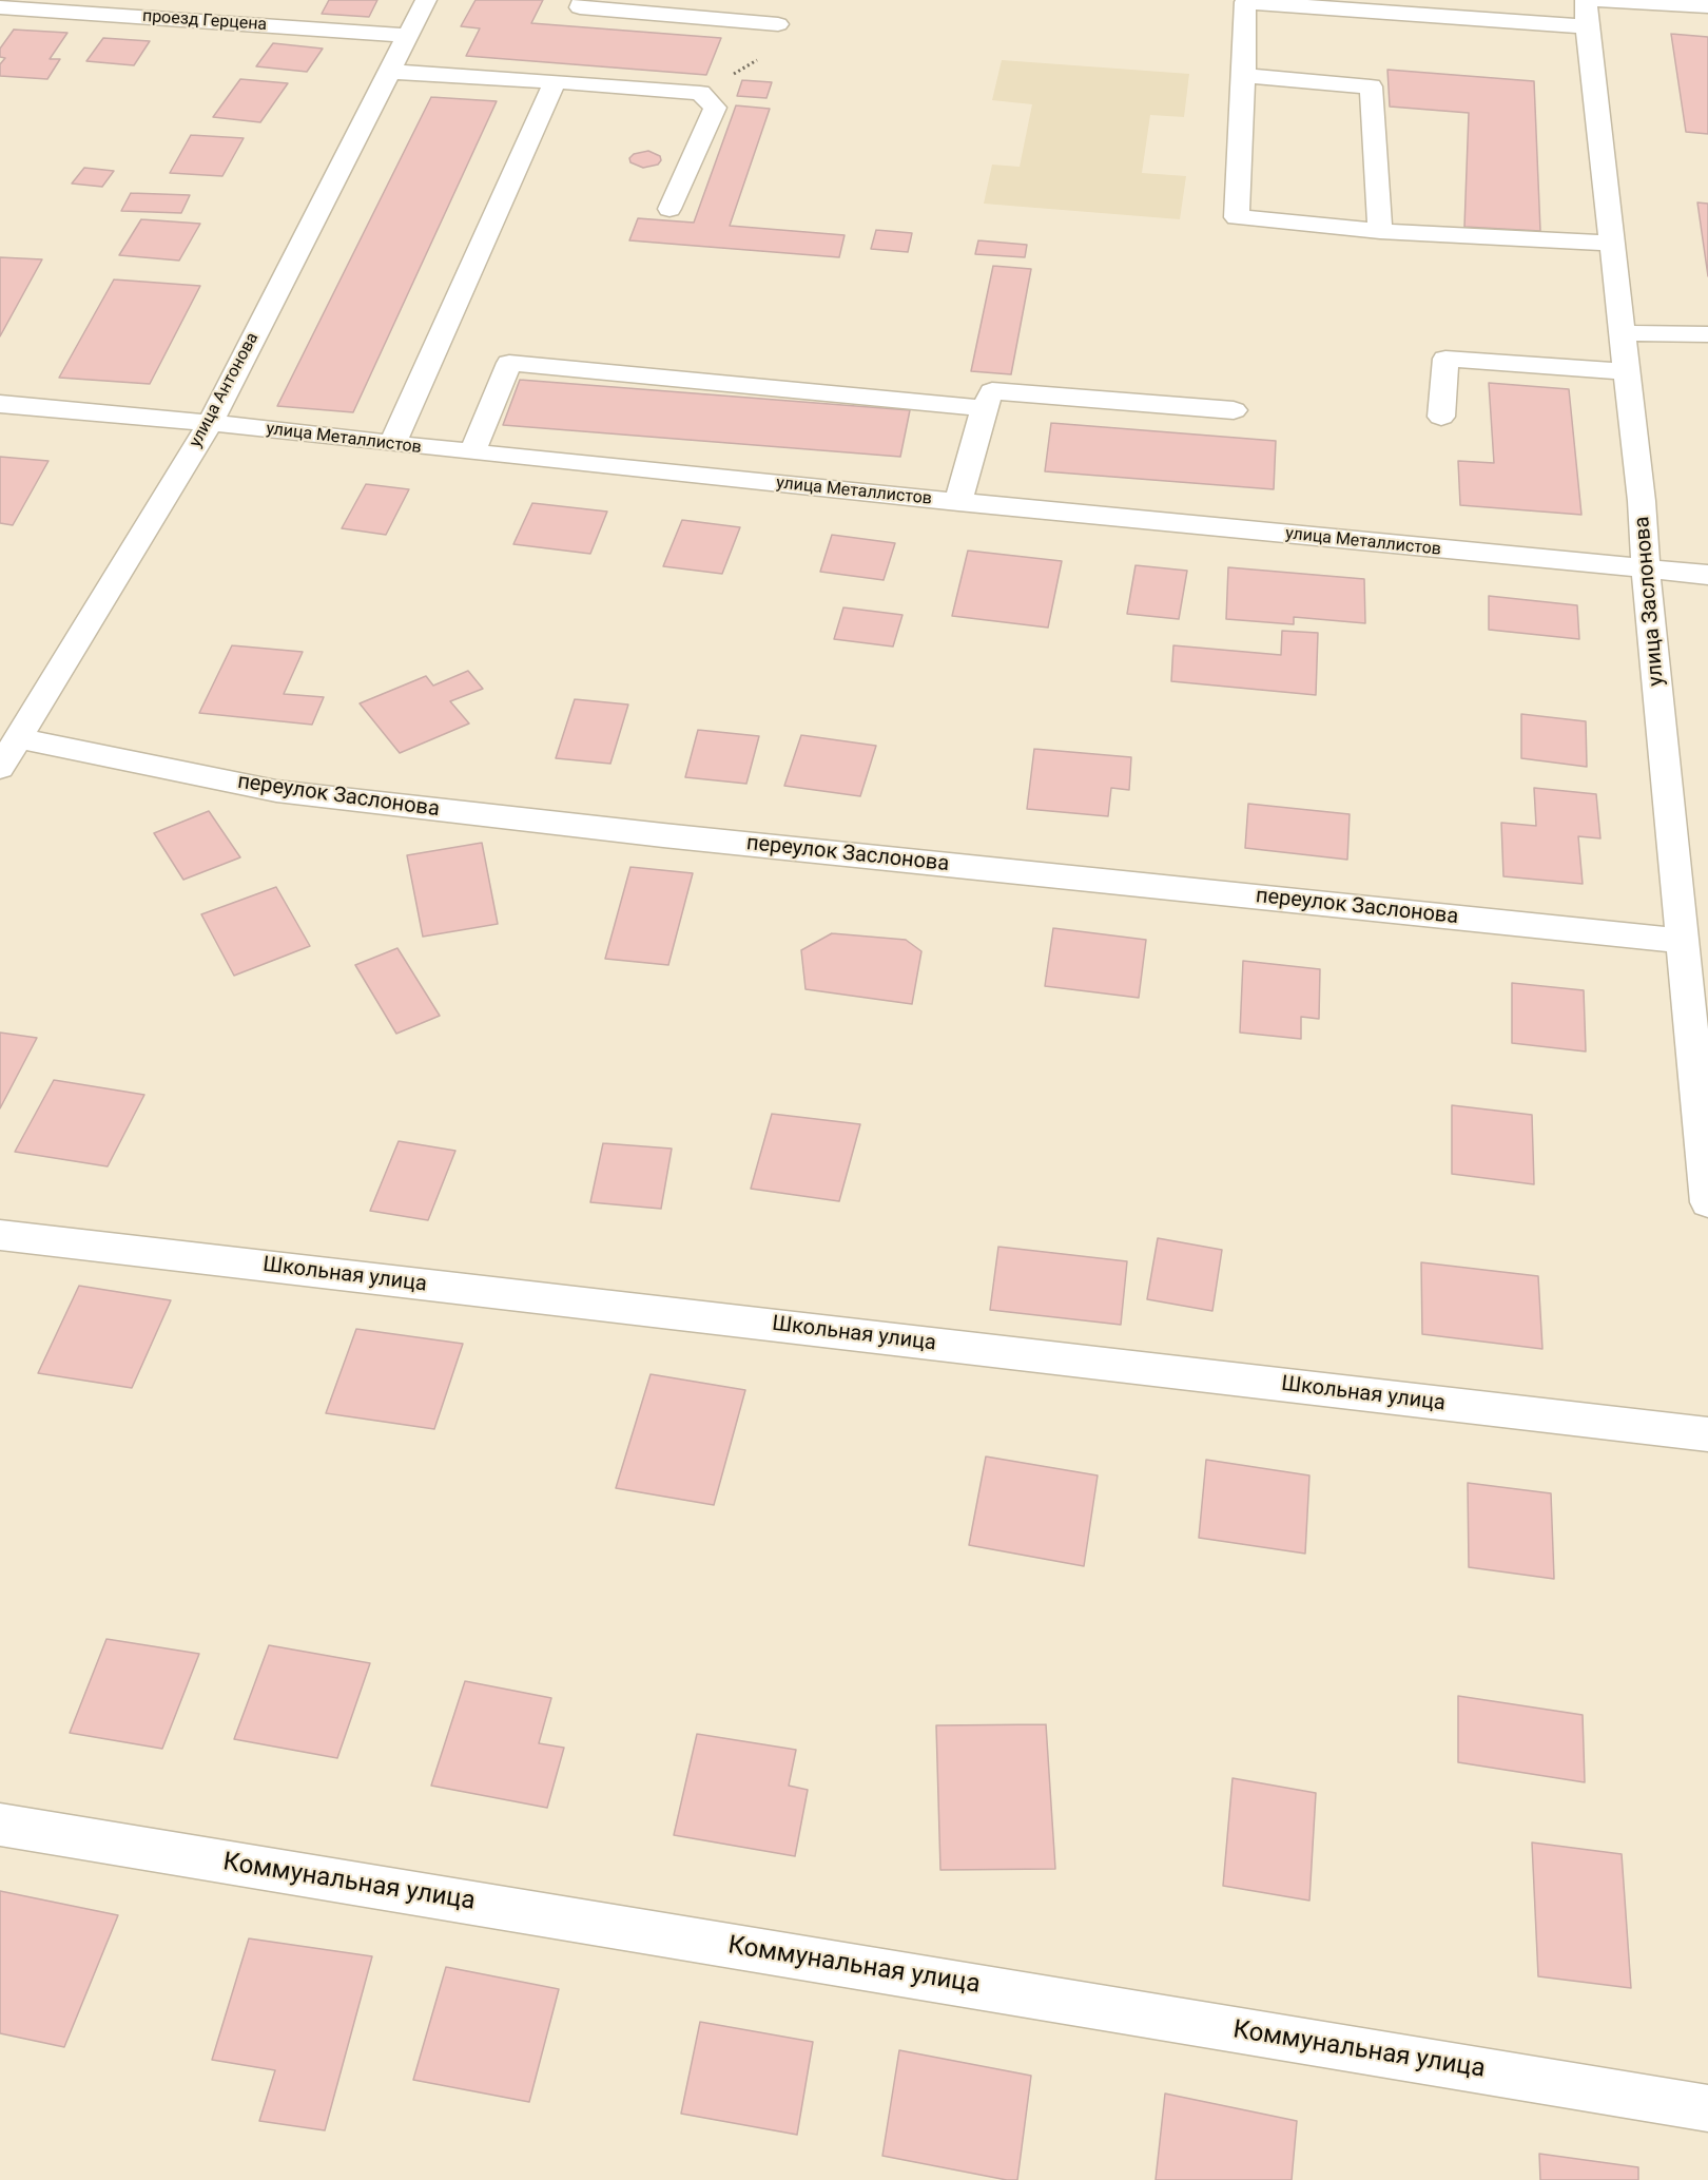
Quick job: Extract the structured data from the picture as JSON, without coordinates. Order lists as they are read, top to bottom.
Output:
{
  "streets": {
    "street": [
      "проезд Герцена",
      "улица Антонова",
      "улица Металлистов",
      "улица Заслонова",
      "переулок Заслонова",
      "Школьная улица",
      "Коммунальная улица"
    ]
  },
  "crossings": [
    ["проезд Герцена", "улица Антонова"],
    ["улица Антонова", "улица Металлистов"],
    ["улица Антонова", "переулок Заслонова"],
    ["улица Металлистов", "улица Заслонова"],
    ["улица Заслонова", "переулок Заслонова"]
  ]
}
